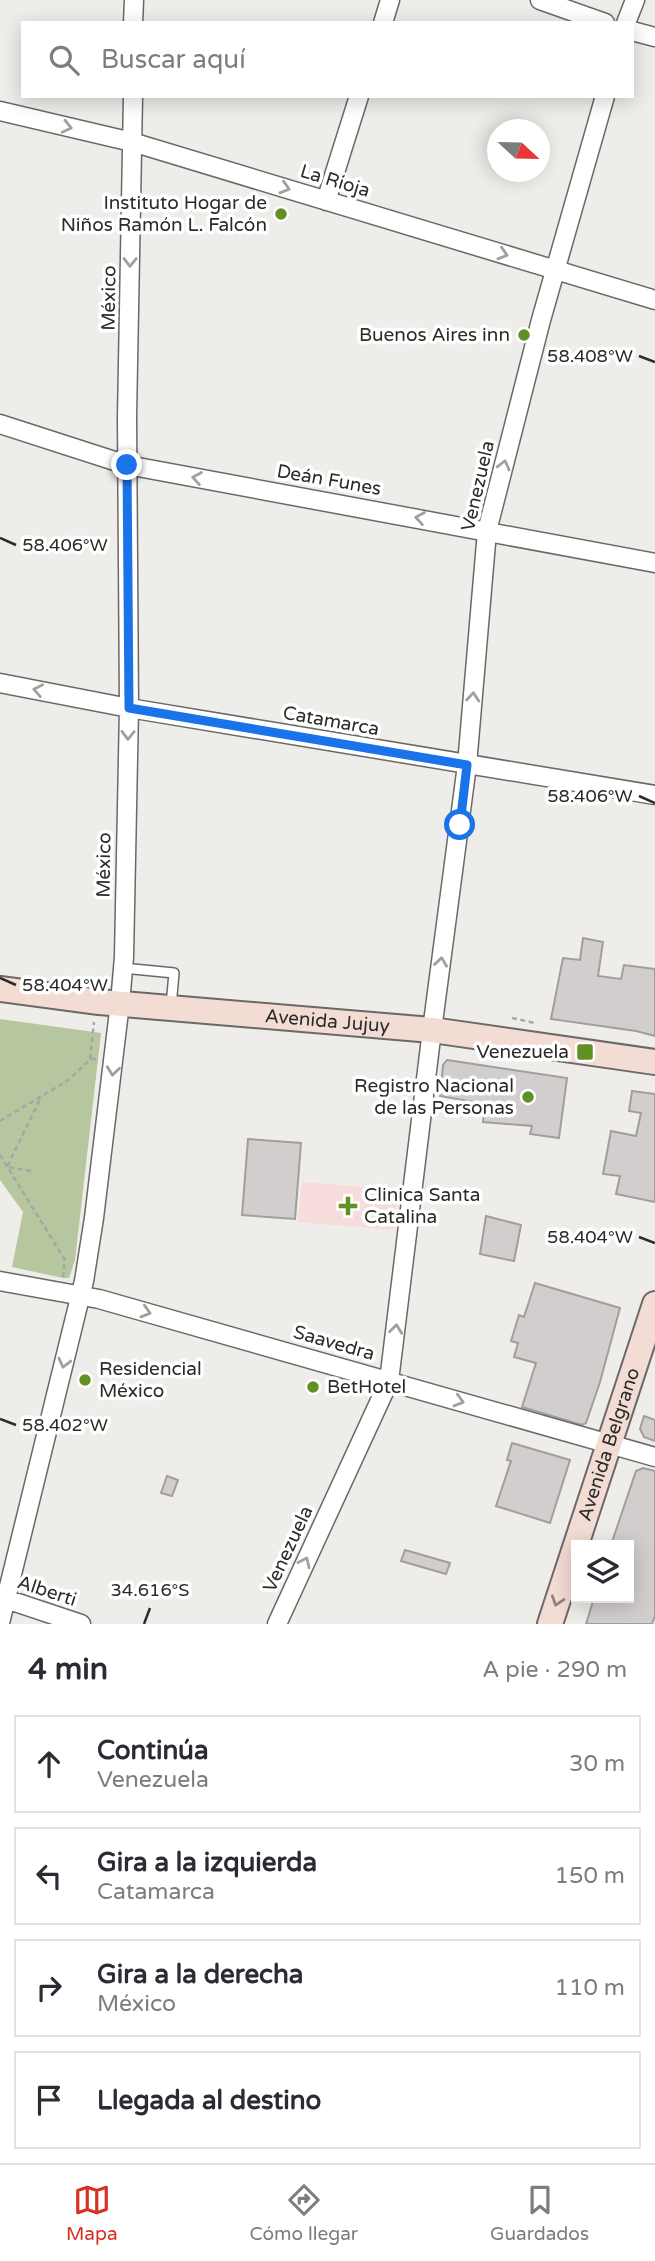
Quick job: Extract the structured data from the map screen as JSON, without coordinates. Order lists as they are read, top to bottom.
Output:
{
  "streets": {
    "main road": ["Avenida Jujuy", "Avenida Belgrano"],
    "street": [
      "La Rioja",
      "México",
      "Deán Funes",
      "Venezuela",
      "Catamarca",
      "Saavedra",
      "Alberti"
    ]
  },
  "crossings": [
    ["La Rioja", "México"],
    ["La Rioja", "Venezuela"],
    ["México", "Deán Funes"],
    ["México", "Catamarca"],
    ["México", "Avenida Jujuy"],
    ["México", "Saavedra"],
    ["México", "Alberti"],
    ["Deán Funes", "Venezuela"],
    ["Venezuela", "Catamarca"],
    ["Venezuela", "Avenida Jujuy"],
    ["Venezuela", "Saavedra"],
    ["Saavedra", "Avenida Belgrano"]
  ],
  "one_way": [
    "La Rioja",
    "México",
    "Deán Funes",
    "Venezuela",
    "Saavedra",
    "Avenida Belgrano"
  ],
  "places": {
    "other": [
      "Instituto Hogar de Niños Ramón L. Falcón",
      "Buenos Aires inn",
      "Registro Nacional de las Personas",
      "Residencial México",
      "BetHotel"
    ],
    "transit": ["Venezuela"],
    "health": ["Clinica Santa Catalina"]
  },
  "north": "right",
  "page": {
    "search": "Buscar aquí",
    "heading": ["4 min", "A pie · 290 m"],
    "list": [
      ["Continúa", "Venezuela", "30 m"],
      ["Gira a la izquierda", "Catamarca", "150 m"],
      ["Gira a la derecha", "México", "110 m"],
      "Llegada al destino"
    ],
    "nav": ["Mapa", "Cómo llegar", "Guardados"]
  },
  "coordinates": [
    "58.408°W",
    "58.406°W",
    "58.404°W",
    "58.402°W",
    "34.616°S"
  ]
}
